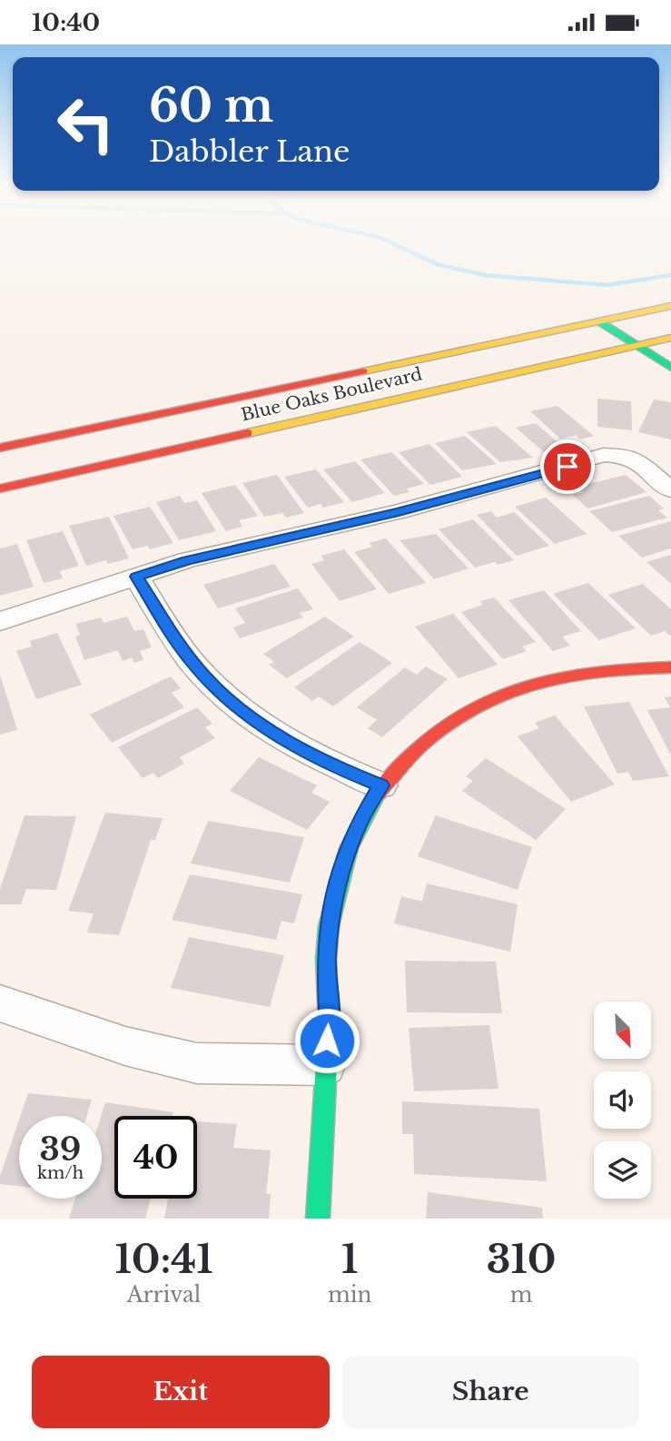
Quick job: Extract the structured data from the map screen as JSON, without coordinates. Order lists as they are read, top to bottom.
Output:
{
  "streets": {
    "main road": ["Blue Oaks Boulevard"]
  },
  "north": "bottom right",
  "page": {
    "status": "10:40",
    "turn": ["60 m", "Dabbler Lane"],
    "speed": "39 km/h",
    "limit": "40",
    "eta": [
      "10:41",
      "Arrival",
      "1",
      "min",
      "310",
      "m"
    ],
    "buttons": ["Exit", "Share"]
  }
}
